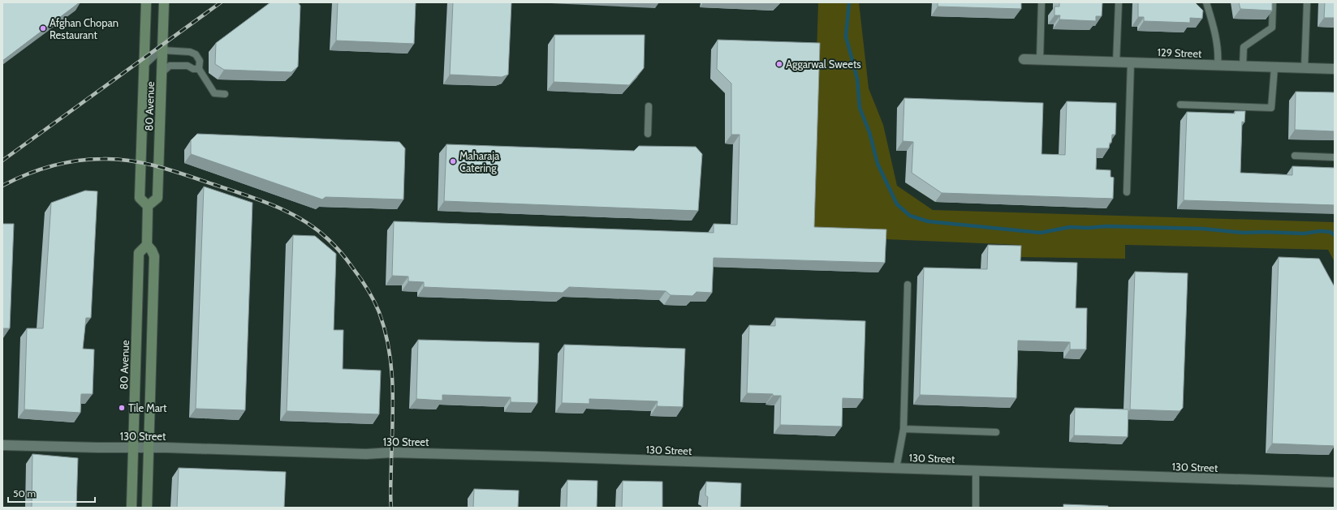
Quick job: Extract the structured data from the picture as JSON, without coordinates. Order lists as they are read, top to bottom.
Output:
{
  "streets": {
    "main road": ["80 Avenue"],
    "street": ["129 Street", "130 Street"]
  },
  "crossings": [
    ["80 Avenue", "130 Street"]
  ],
  "places": [
    "Afghan Chopan Restaurant",
    "Aggarwal Sweets",
    "Maharaja Catering",
    "Tile Mart"
  ],
  "scale_bar": "50 m"
}
